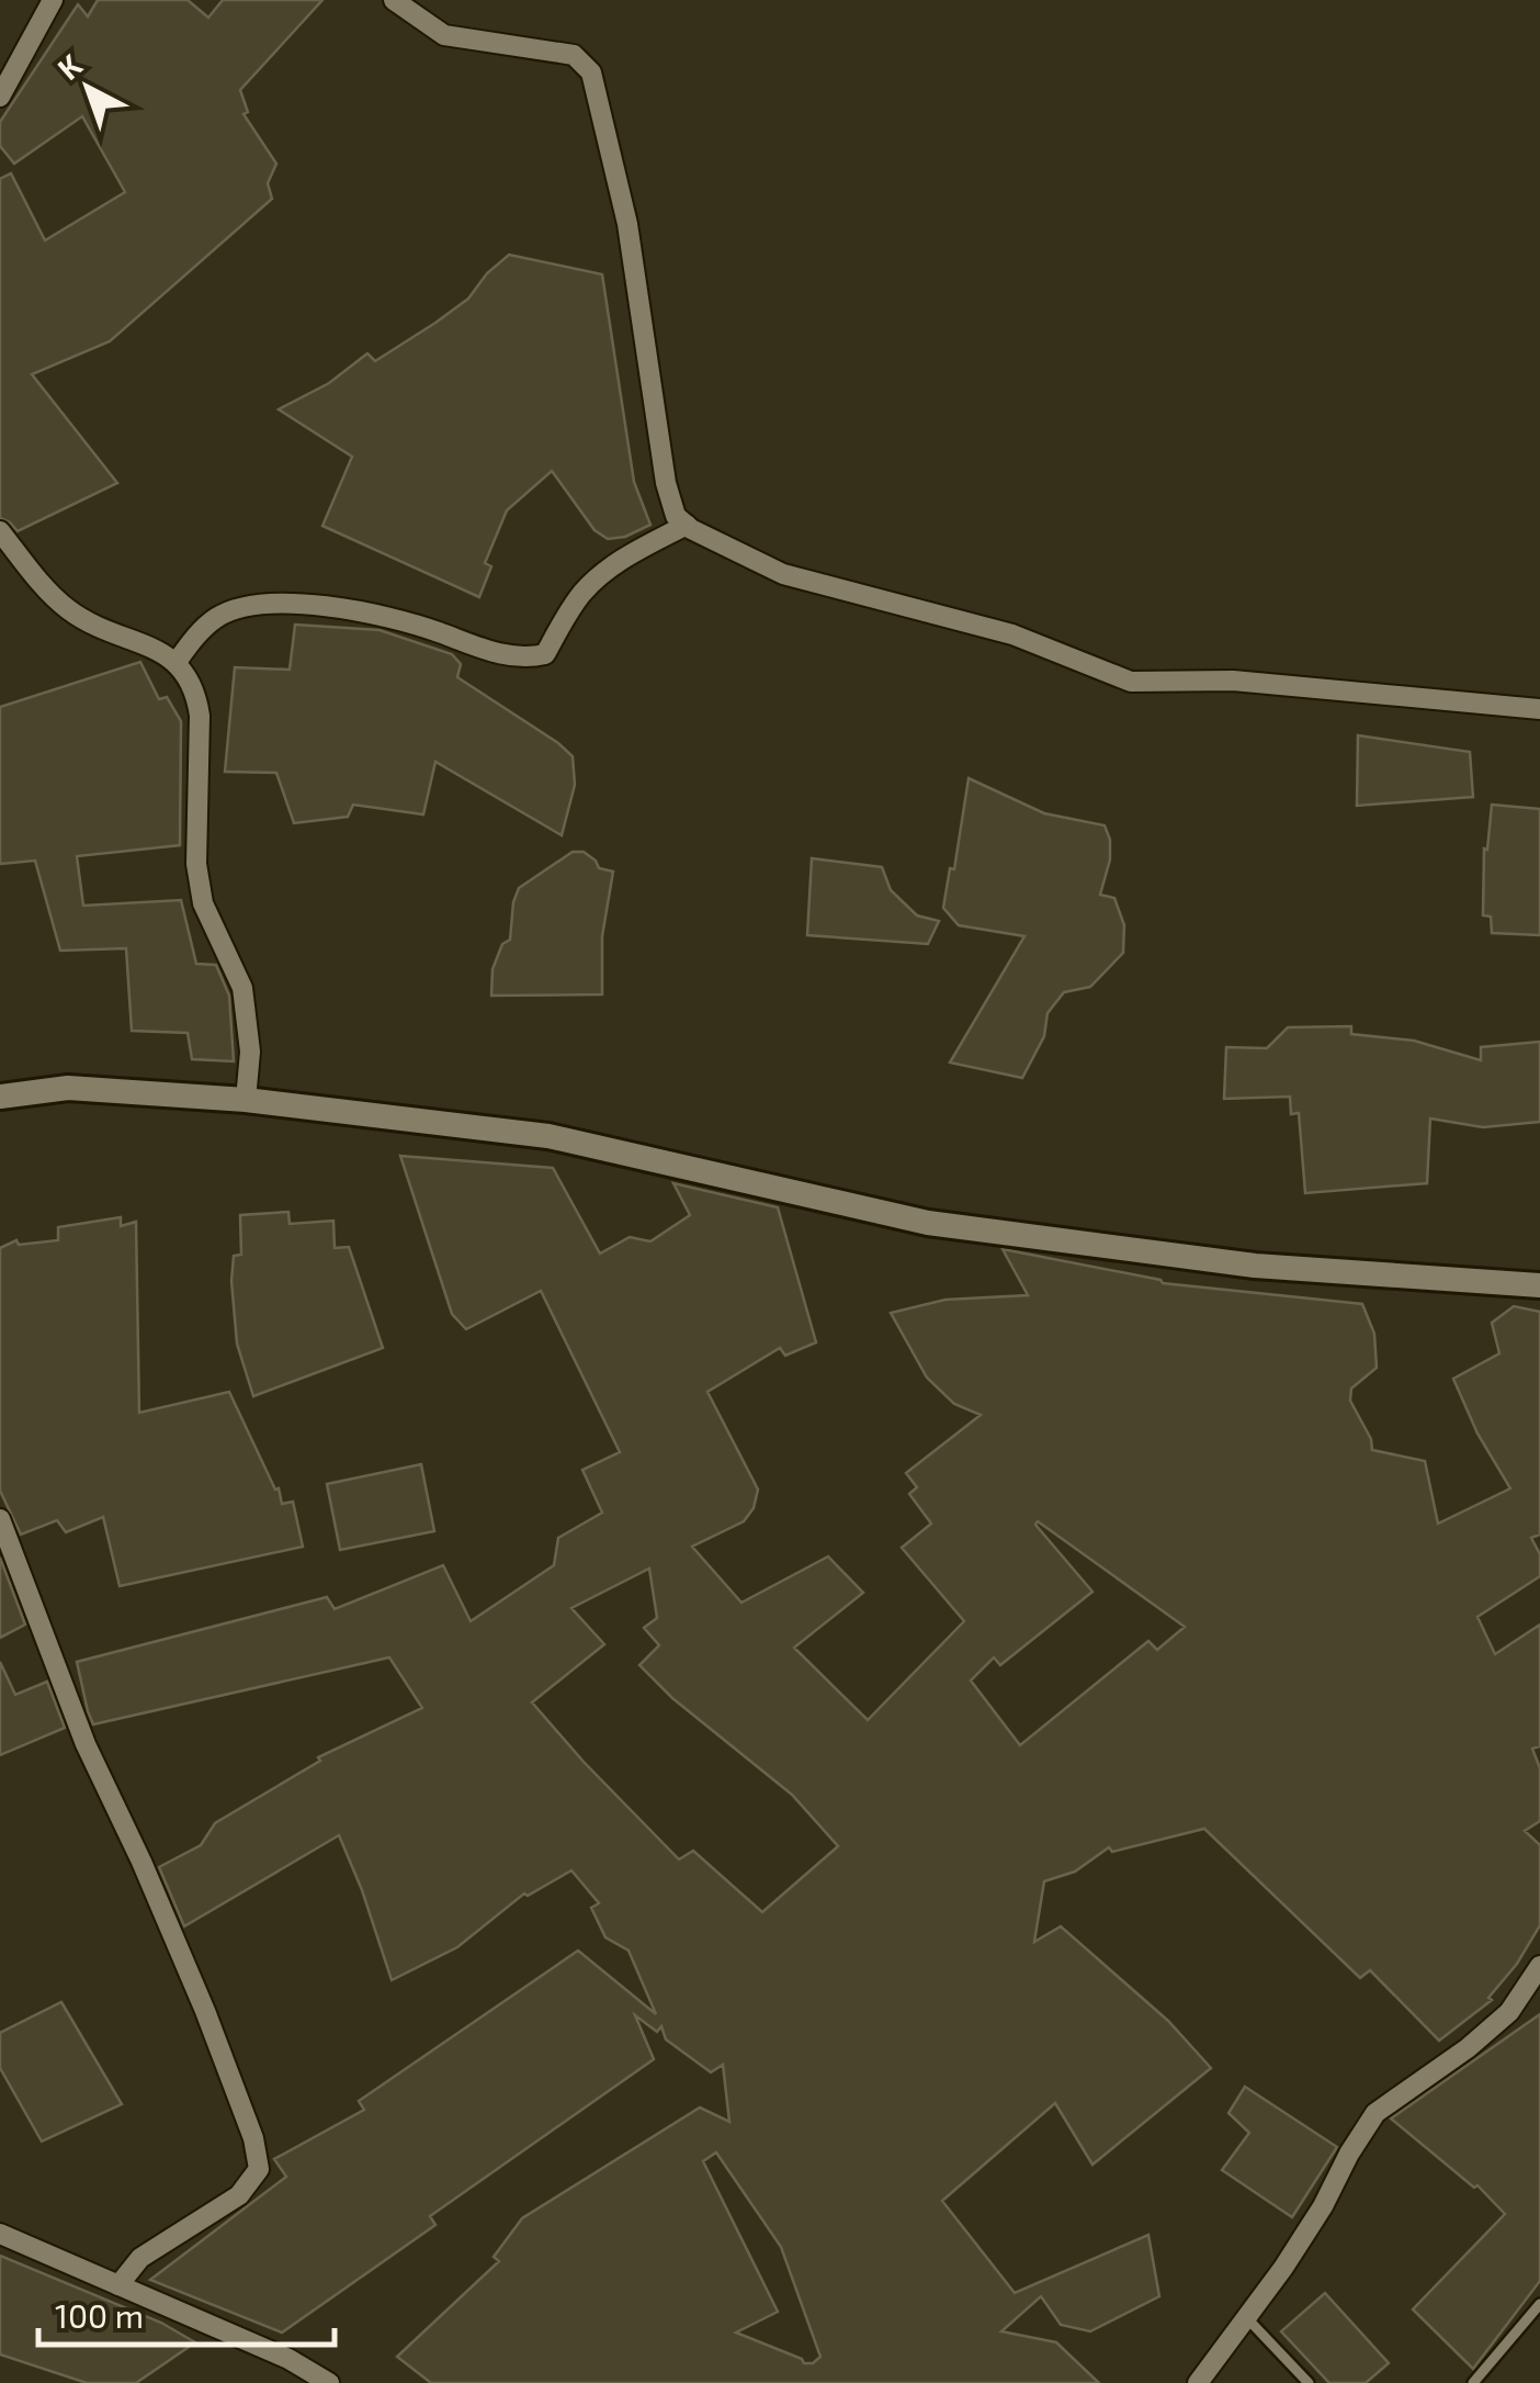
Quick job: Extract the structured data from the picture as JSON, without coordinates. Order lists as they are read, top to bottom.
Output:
{
  "scale_bar": "100 m",
  "north": "top left"
}
